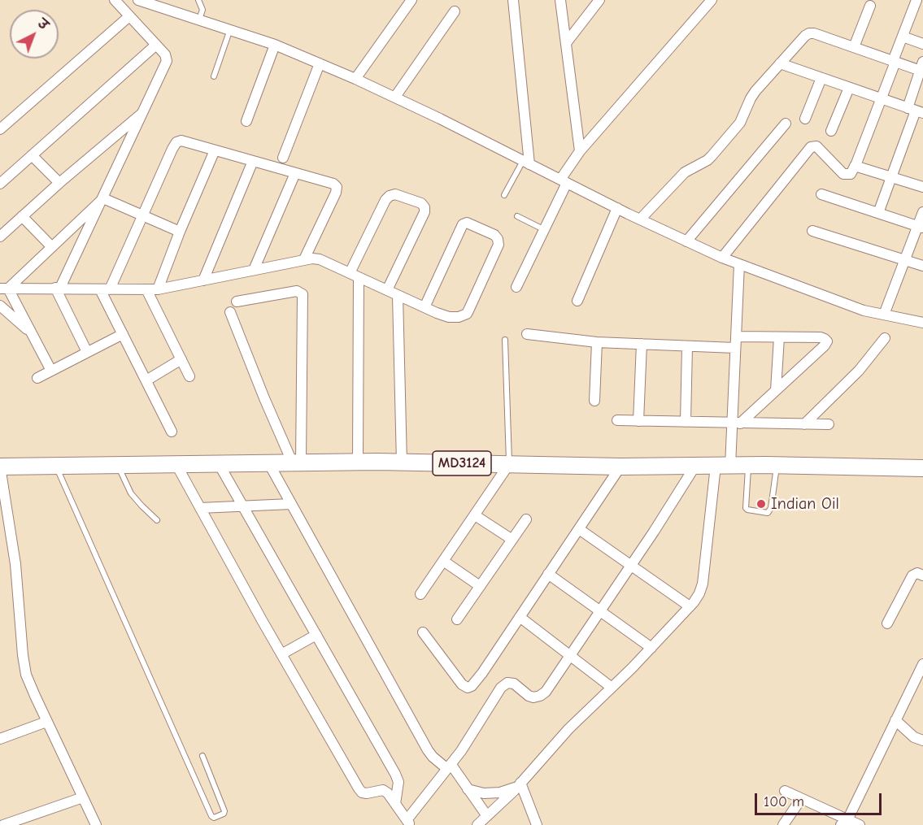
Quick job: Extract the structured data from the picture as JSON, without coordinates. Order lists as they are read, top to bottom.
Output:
{
  "streets": {
    "main road": ["MD3124"]
  },
  "places": ["Indian Oil"],
  "scale_bar": "100 m",
  "north": "top right"
}
